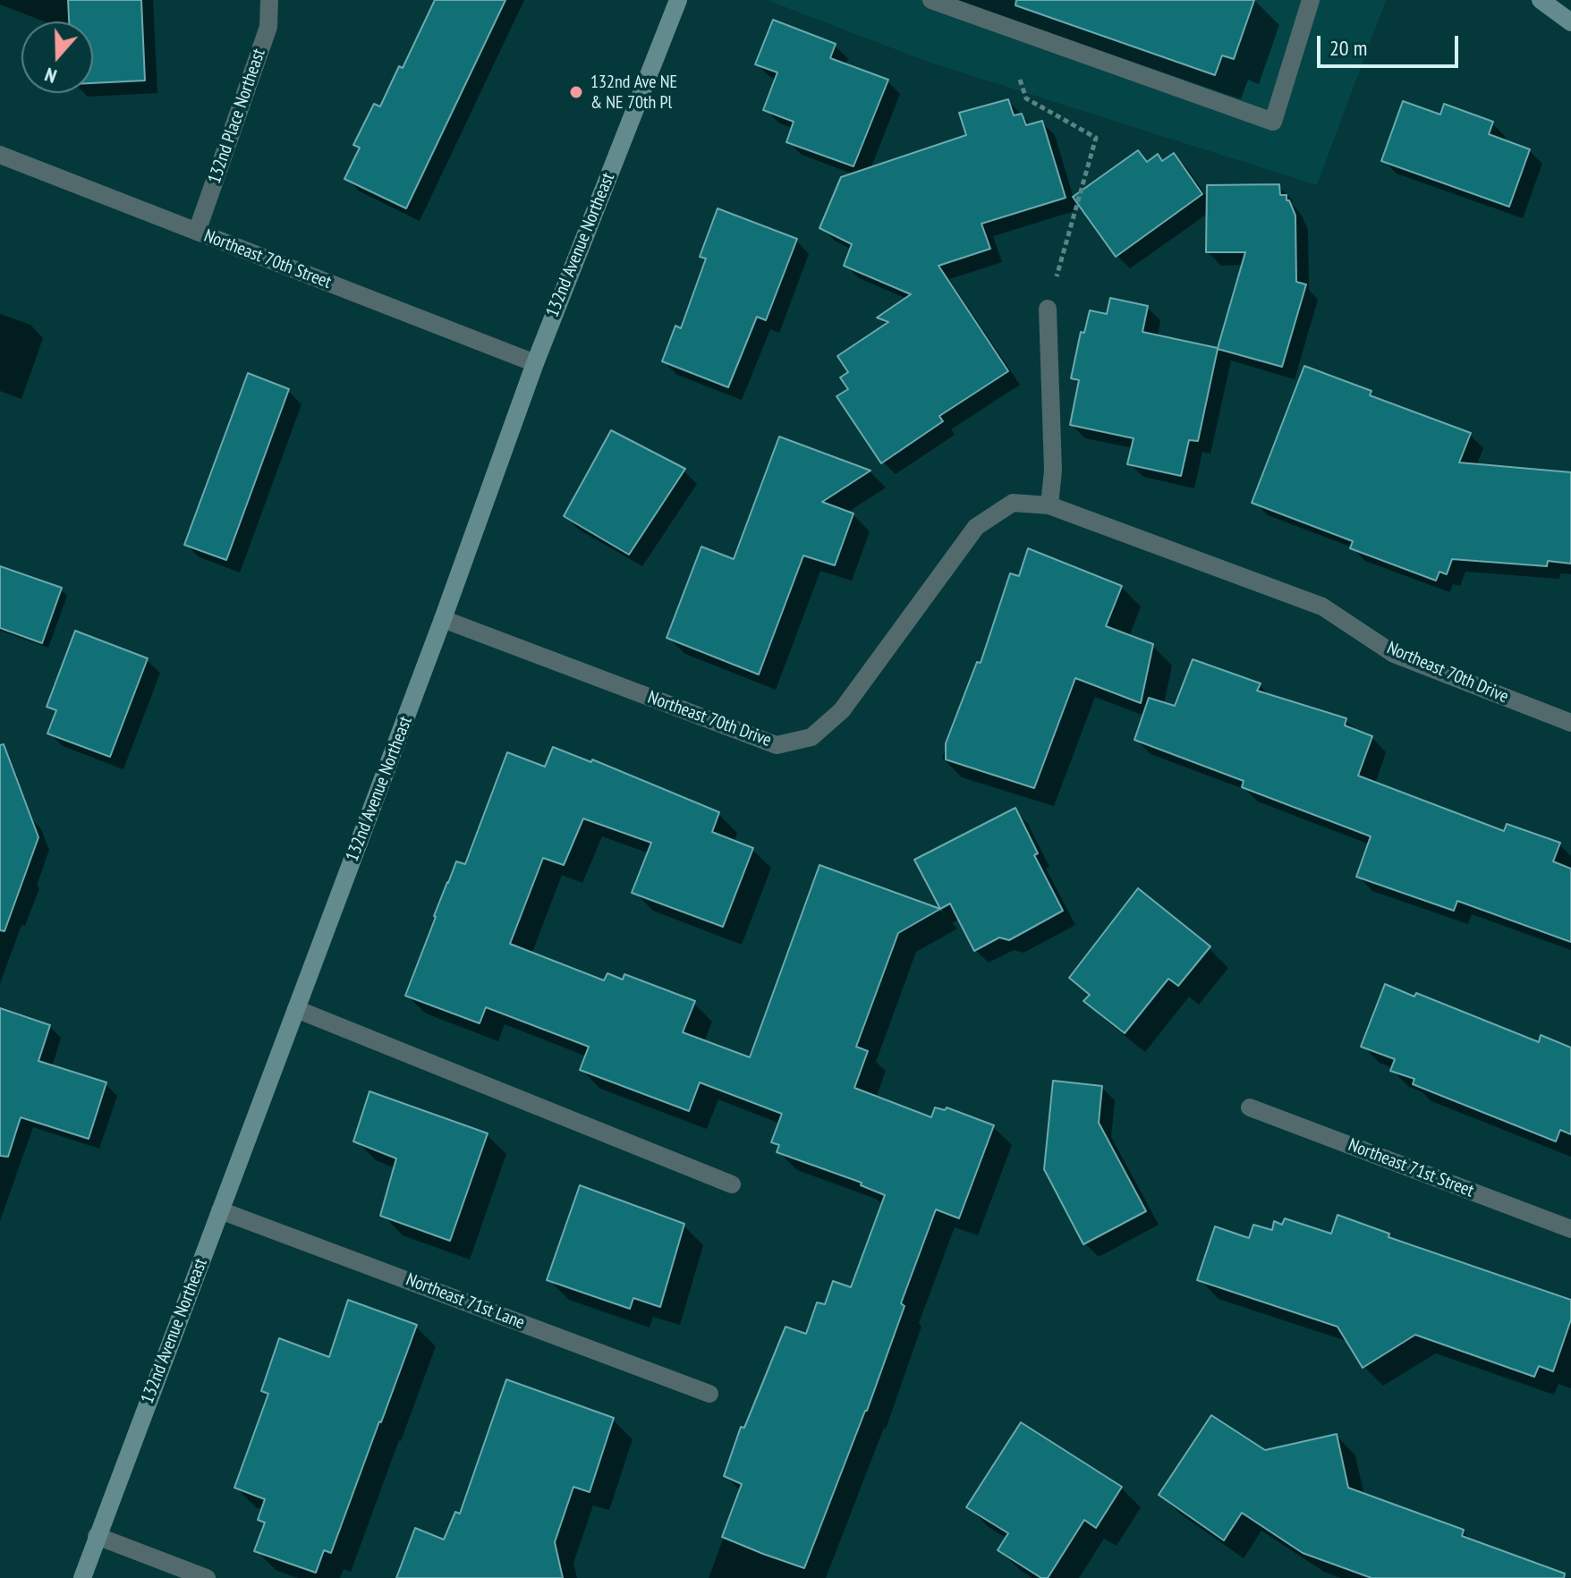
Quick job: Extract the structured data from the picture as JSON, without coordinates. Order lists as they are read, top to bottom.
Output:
{
  "streets": {
    "main road": ["132nd Avenue Northeast"],
    "street": [
      "132nd Place Northeast",
      "Northeast 70th Street",
      "Northeast 70th Drive",
      "Northeast 71st Street",
      "Northeast 71st Lane"
    ]
  },
  "crossings": [
    ["132nd Place Northeast", "Northeast 70th Street"],
    ["132nd Avenue Northeast", "Northeast 70th Street"],
    ["132nd Avenue Northeast", "Northeast 70th Drive"],
    ["132nd Avenue Northeast", "Northeast 71st Lane"]
  ],
  "places": ["132nd Ave NE & NE 70th Pl"],
  "scale_bar": "20 m",
  "north": "bottom"
}
